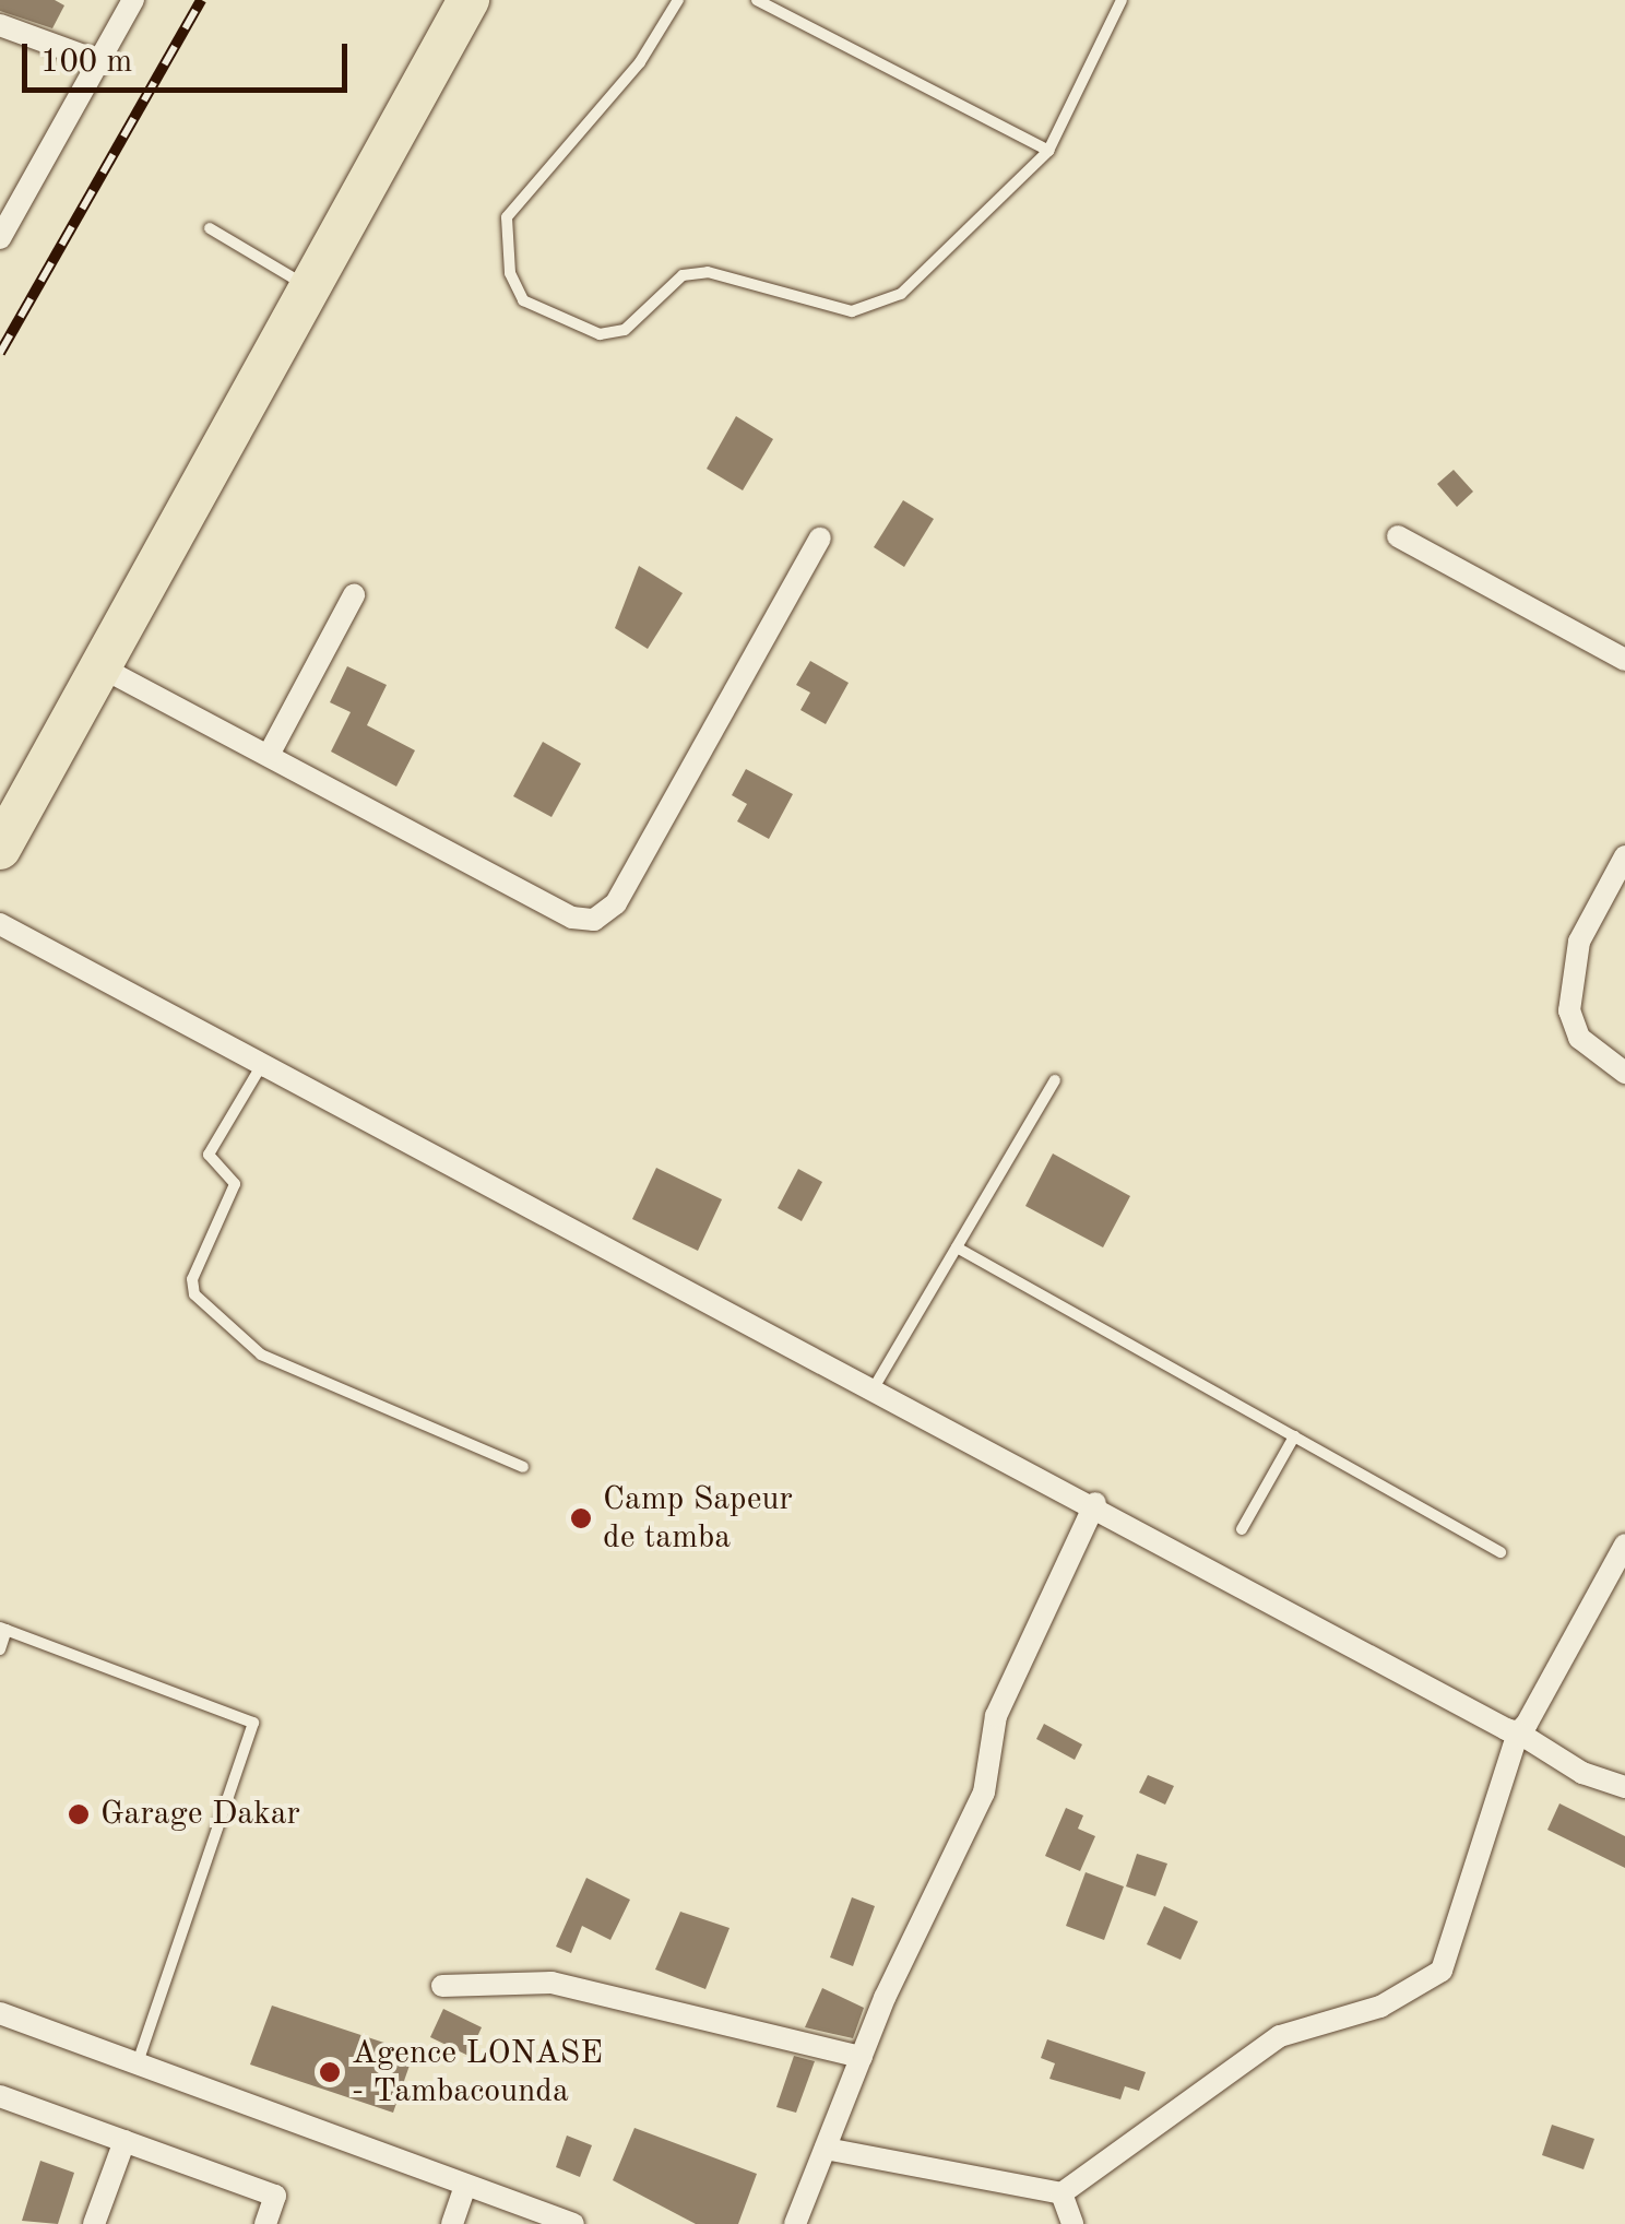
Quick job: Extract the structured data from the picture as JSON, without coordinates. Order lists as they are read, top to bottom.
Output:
{
  "places": ["Camp Sapeur de tamba", "Garage Dakar", "Agence LONASE - Tambacounda"],
  "scale_bar": "100 m"
}
